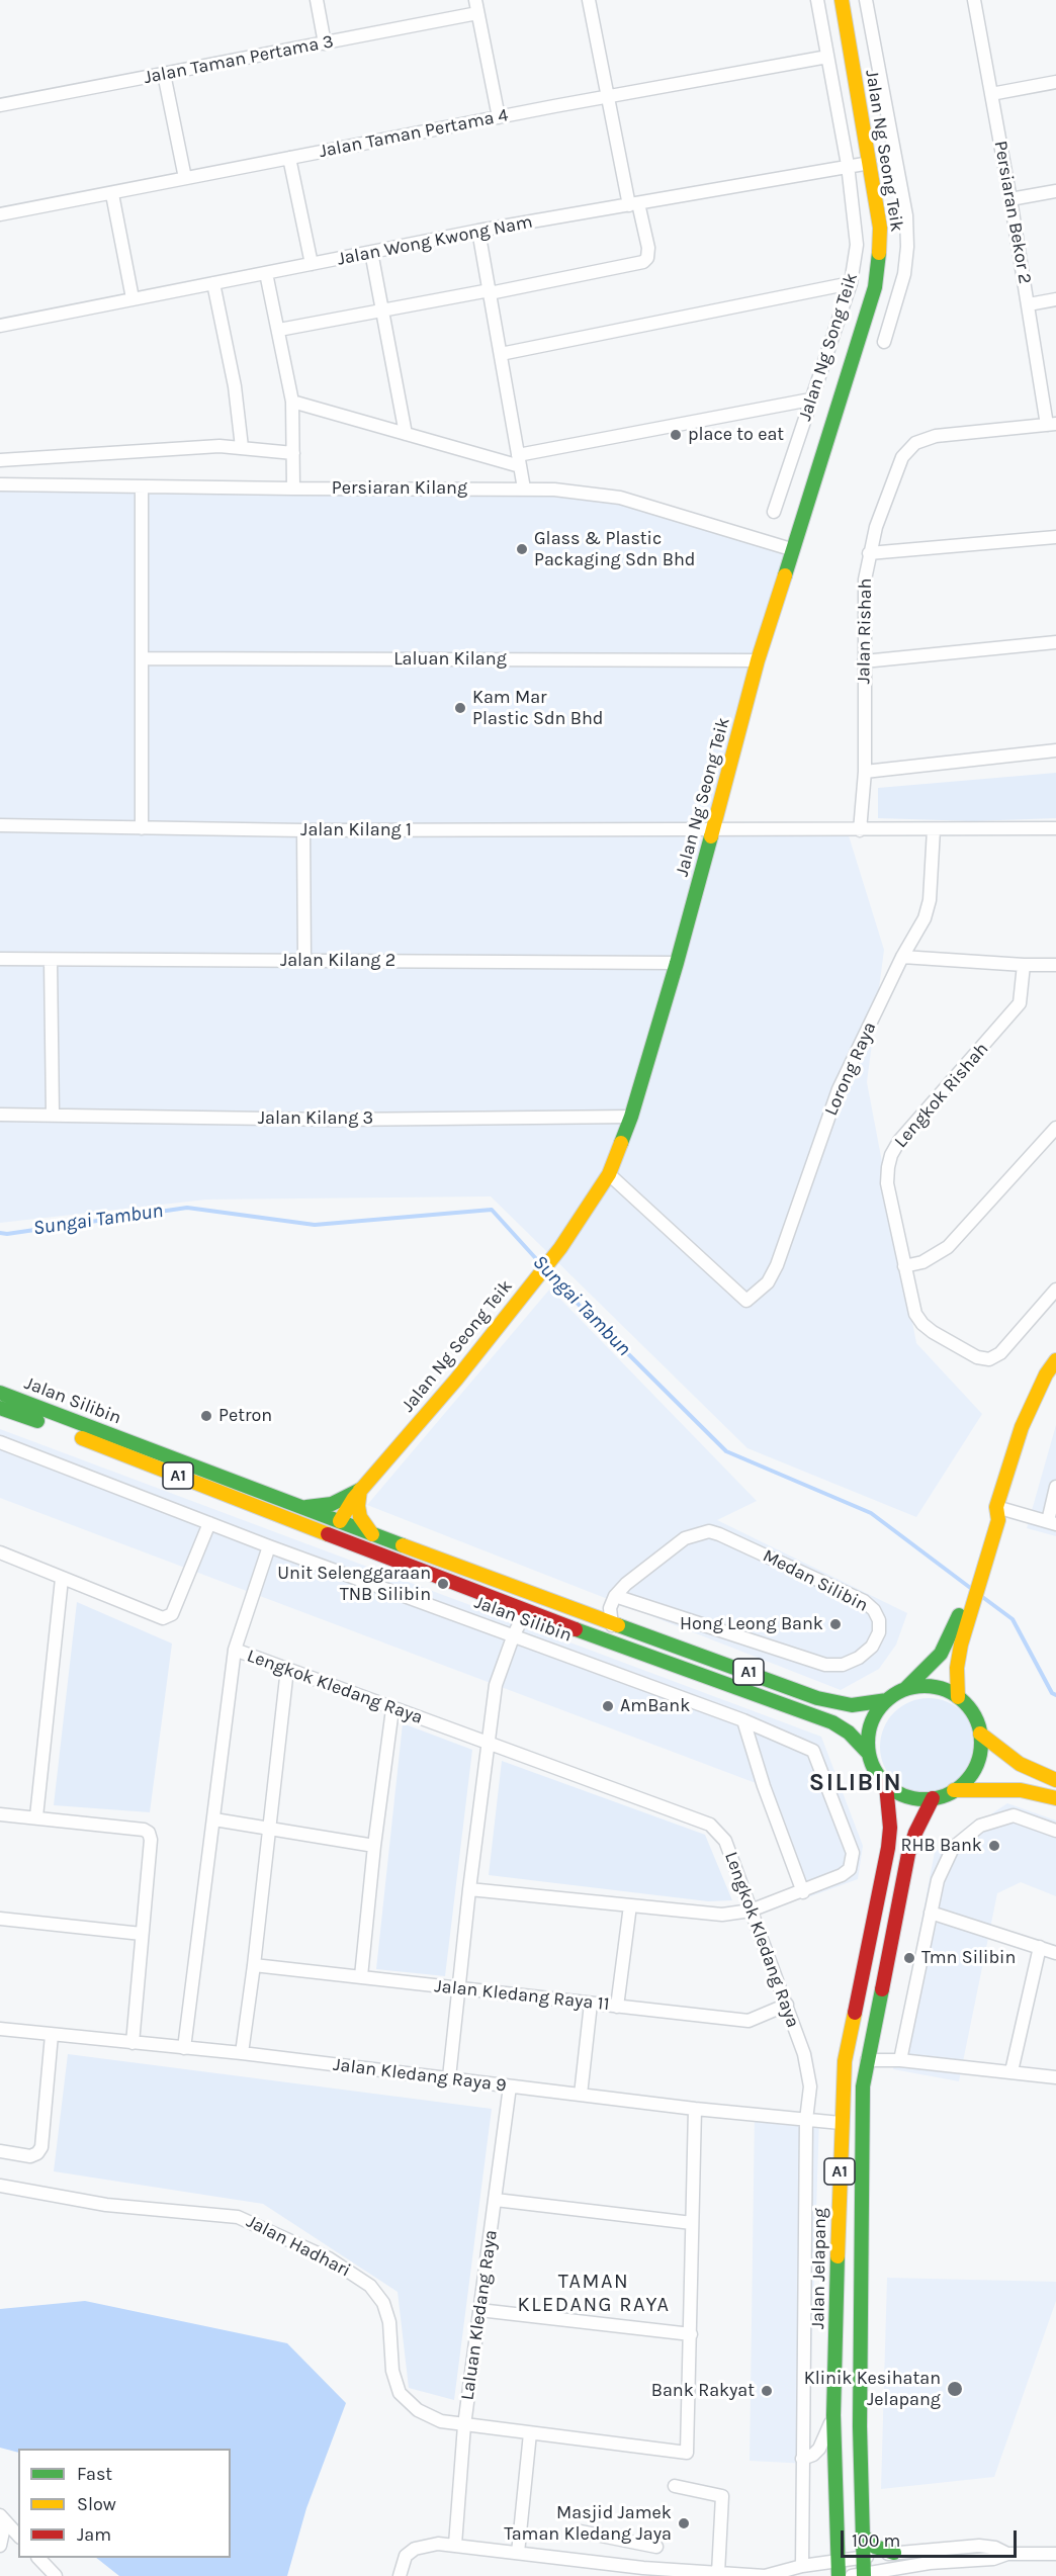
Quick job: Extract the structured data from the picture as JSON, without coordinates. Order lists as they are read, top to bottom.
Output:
{
  "streets": {
    "main road": [
      "Jalan Ng Seong Teik",
      "Jalan Silibin",
      "A1",
      "Jalan Jelapang"
    ],
    "street": [
      "Jalan Taman Pertama 3",
      "Jalan Taman Pertama 4",
      "Persiaran Bekor 2",
      "Jalan Wong Kwong Nam",
      "Jalan Ng Song Teik",
      "Persiaran Kilang",
      "Jalan Rishah",
      "Laluan Kilang",
      "Jalan Kilang 1",
      "Jalan Kilang 2",
      "Lorong Raya",
      "Lengkok Rishah",
      "Jalan Kilang 3",
      "Medan Silibin",
      "Lengkok Kledang Raya",
      "Jalan Kledang Raya 11",
      "Jalan Kledang Raya 9",
      "Jalan Hadhari",
      "Laluan Kledang Raya"
    ]
  },
  "crossings": [
    ["Jalan Taman Pertama 4", "Jalan Ng Song Teik"],
    ["Jalan Ng Seong Teik", "Jalan Wong Kwong Nam"],
    ["Jalan Ng Seong Teik", "Persiaran Kilang"],
    ["Jalan Ng Seong Teik", "Laluan Kilang"],
    ["Jalan Ng Seong Teik", "Jalan Kilang 1"],
    ["Jalan Ng Seong Teik", "Jalan Kilang 2"],
    ["Jalan Ng Seong Teik", "Lorong Raya"],
    ["Jalan Ng Seong Teik", "Jalan Kilang 3"],
    ["Jalan Ng Seong Teik", "Jalan Silibin"],
    ["Persiaran Bekor 2", "Jalan Rishah"],
    ["Jalan Wong Kwong Nam", "Jalan Ng Song Teik"],
    ["Jalan Rishah", "Jalan Kilang 1"],
    ["Jalan Kilang 1", "Lorong Raya"],
    ["Jalan Silibin", "A1"],
    ["Jalan Silibin", "Medan Silibin"],
    ["Jalan Silibin", "Lengkok Kledang Raya"],
    ["Jalan Silibin", "Jalan Jelapang"],
    ["A1", "Jalan Jelapang"],
    ["Lengkok Kledang Raya", "Jalan Kledang Raya 11"],
    ["Lengkok Kledang Raya", "Jalan Kledang Raya 9"],
    ["Jalan Kledang Raya 9", "Jalan Jelapang"],
    ["Jalan Kledang Raya 9", "Laluan Kledang Raya"],
    ["Jalan Hadhari", "Laluan Kledang Raya"]
  ],
  "districts": ["SILIBIN", "TAMAN KLEDANG RAYA"],
  "water": ["Sungai Tambun"],
  "places": [
    "place to eat",
    "Glass & Plastic Packaging Sdn Bhd",
    "Kam Mar Plastic Sdn Bhd",
    "Petron",
    "Unit Selenggaraan TNB Silibin",
    "Hong Leong Bank",
    "AmBank",
    "RHB Bank",
    "Tmn Silibin",
    "Klinik Kesihatan Jelapang",
    "Bank Rakyat",
    "Masjid Jamek Taman Kledang Jaya"
  ],
  "legend": ["Fast", "Slow", "Jam"],
  "scale_bar": "100 m"
}
